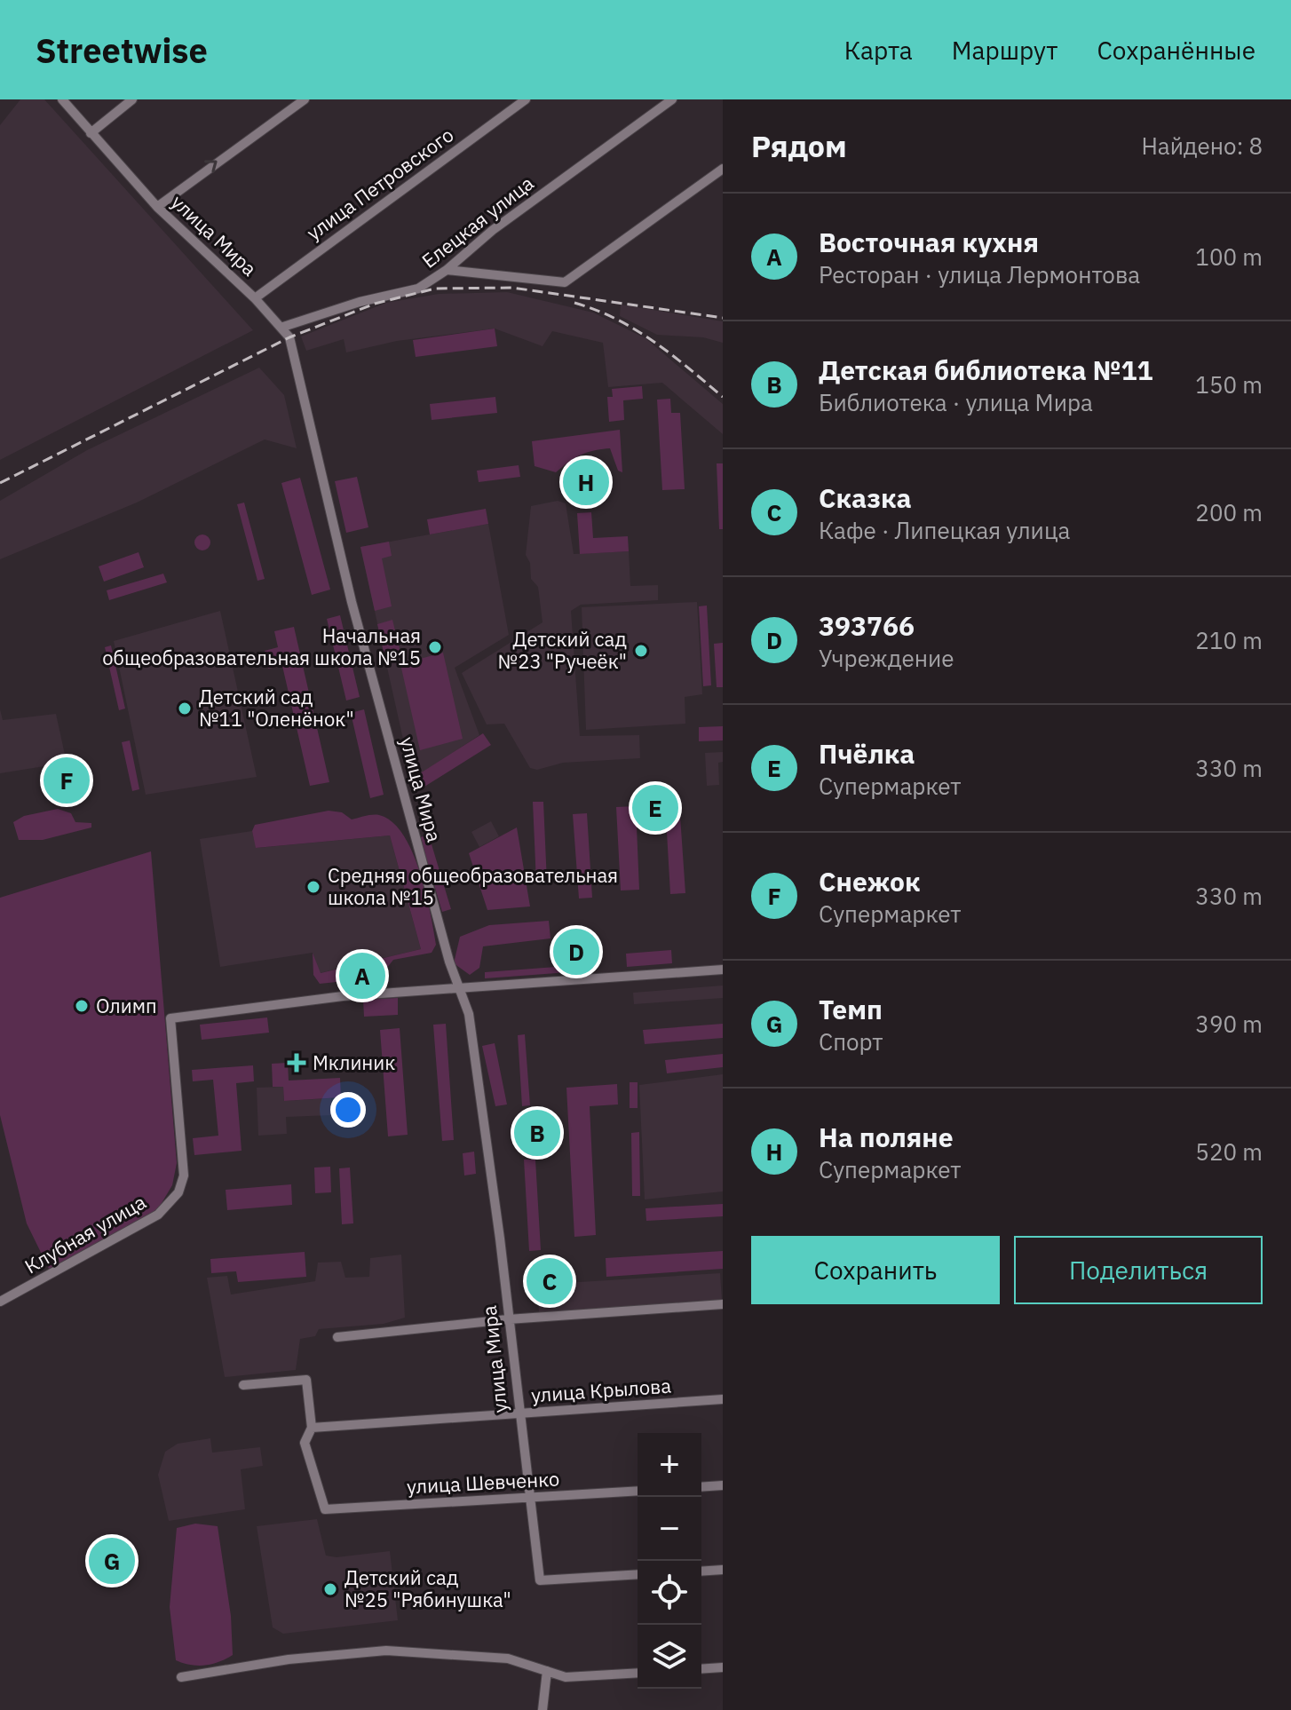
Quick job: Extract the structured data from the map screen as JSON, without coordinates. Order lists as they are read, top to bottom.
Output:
{
  "streets": {
    "street": [
      "улица Петровского",
      "Елецкая улица",
      "улица Мира",
      "Клубная улица",
      "улица Крылова",
      "улица Шевченко"
    ]
  },
  "crossings": [
    ["улица Петровского", "улица Мира"],
    ["Елецкая улица", "улица Мира"],
    ["улица Мира", "Клубная улица"],
    ["улица Мира", "улица Крылова"],
    ["улица Мира", "улица Шевченко"],
    ["улица Крылова", "улица Шевченко"]
  ],
  "places": {
    "other": [
      "Начальная общеобразовательная школа №15",
      "Детский сад №23 \"Ручеёк\"",
      "Детский сад №11 \"Оленёнок\"",
      "Средняя общеобразовательная школа №15",
      "Олимп",
      "Детский сад №25 \"Рябинушка\""
    ],
    "health": ["Мклиник"]
  },
  "page": {
    "header": "Streetwise",
    "nav": ["Карта", "Маршрут", "Сохранённые"],
    "heading": ["Рядом", "Найдено: 8"],
    "list": [
      {
        "mark": "A",
        "name": "Восточная кухня",
        "note": "Ресторан · улица Лермонтова",
        "value": "100 m"
      },
      {
        "mark": "B",
        "name": "Детская библиотека №11",
        "note": "Библиотека · улица Мира",
        "value": "150 m"
      },
      {
        "mark": "C",
        "name": "Сказка",
        "note": "Кафе · Липецкая улица",
        "value": "200 m"
      },
      {
        "mark": "D",
        "name": "393766",
        "note": "Учреждение",
        "value": "210 m"
      },
      {
        "mark": "E",
        "name": "Пчёлка",
        "note": "Супермаркет",
        "value": "330 m"
      },
      {
        "mark": "F",
        "name": "Снежок",
        "note": "Супермаркет",
        "value": "330 m"
      },
      {
        "mark": "G",
        "name": "Темп",
        "note": "Спорт",
        "value": "390 m"
      },
      {
        "mark": "H",
        "name": "На поляне",
        "note": "Супермаркет",
        "value": "520 m"
      }
    ],
    "pins": [
      "H",
      "F",
      "E",
      "D",
      "A",
      "B",
      "C",
      "G"
    ],
    "buttons": ["Сохранить", "Поделиться"],
    "map_buttons": ["+", "−"]
  }
}
